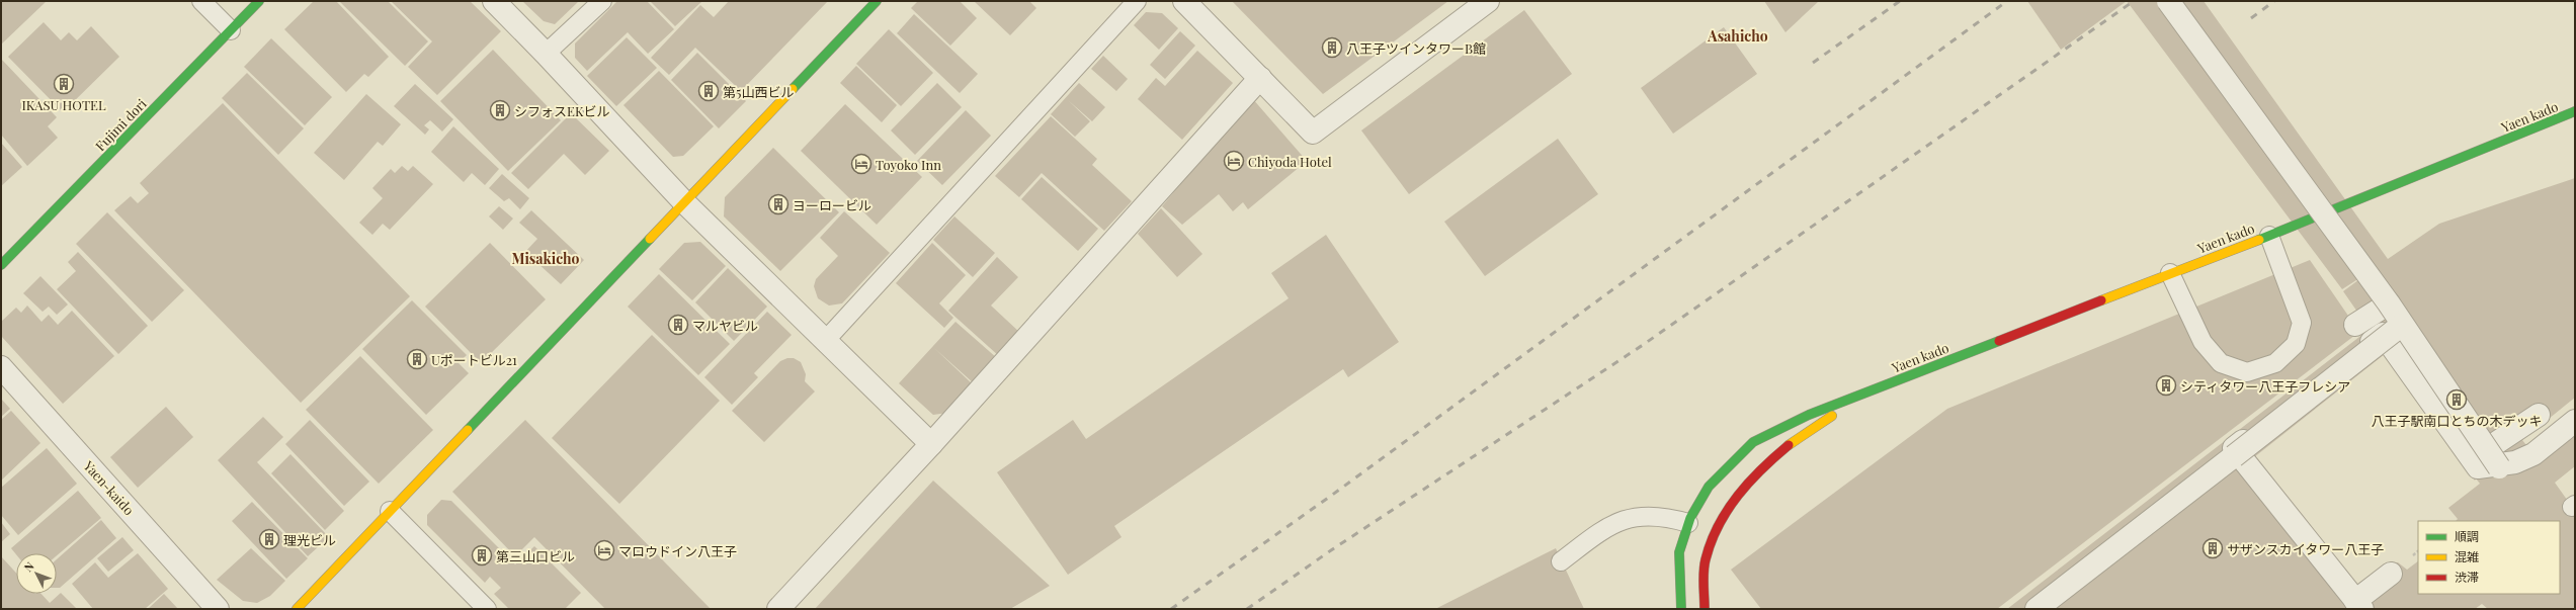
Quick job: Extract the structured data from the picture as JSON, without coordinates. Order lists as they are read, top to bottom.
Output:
{
  "streets": {
    "street": ["Yaen kado", "Fujimi dori", "Yaen-kaido"]
  },
  "districts": ["Asahicho", "Misakicho"],
  "places": {
    "building": [
      "八王子ツインタワーB館",
      "IKASU HOTEL",
      "第5山西ビル",
      "シフォスEKビル",
      "ヨーロービル",
      "マルヤビル",
      "Uポートビル21",
      "シティタワー八王子フレシア",
      "八王子駅南口とちの木デッキ",
      "理光ビル",
      "サザンスカイタワー八王子",
      "第三山口ビル"
    ],
    "hotel": ["Chiyoda Hotel", "Toyoko Inn", "マロウドイン八王子"]
  },
  "legend": ["順調", "混雑", "渋滞"],
  "north": "top left"
}
